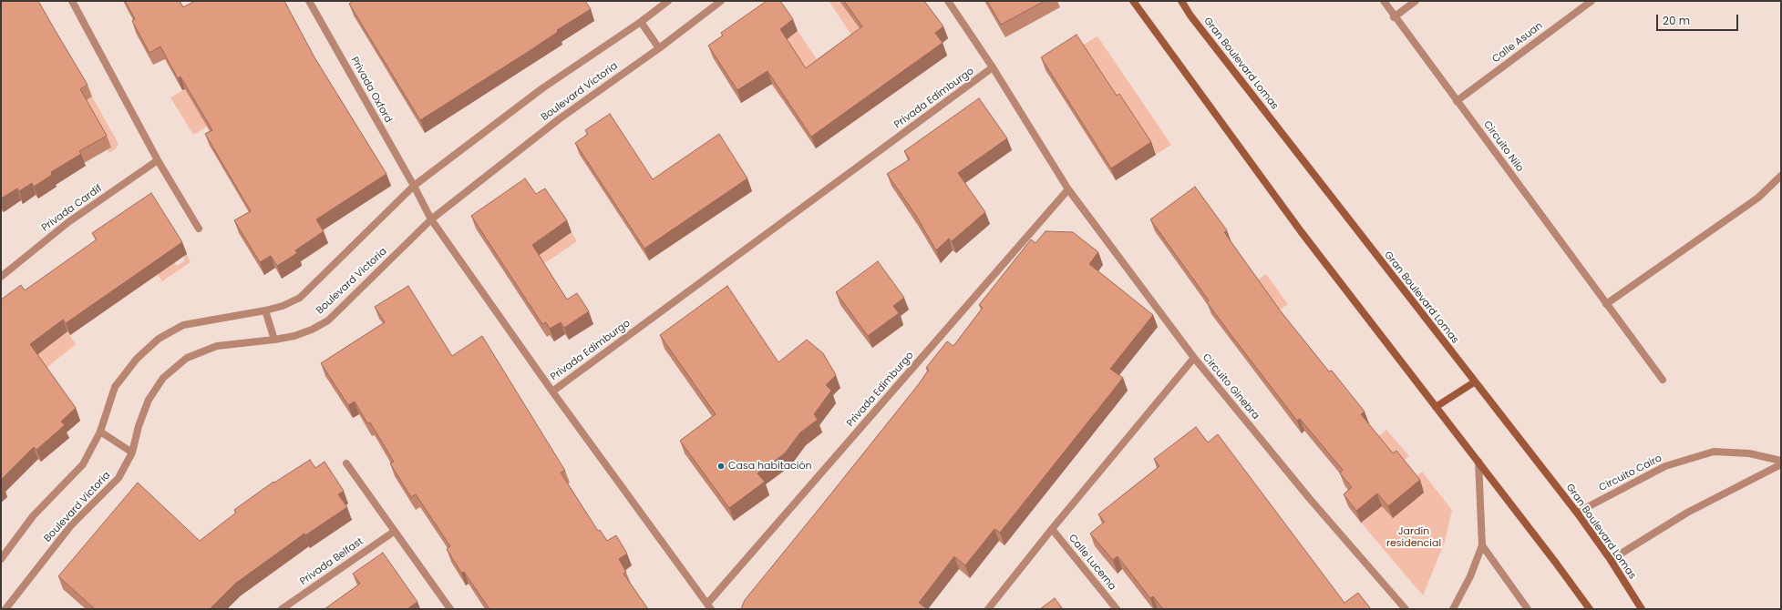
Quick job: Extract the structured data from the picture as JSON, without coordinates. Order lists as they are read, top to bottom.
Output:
{
  "streets": {
    "main road": ["Gran Boulevard Lomas"],
    "street": [
      "Calle Asuan",
      "Privada Oxford",
      "Boulevard Victoria",
      "Privada Edimburgo",
      "Circuito Nilo",
      "Privada Cardif",
      "Circuito Ginebra",
      "Circuito Cairo",
      "Privada Belfast",
      "Calle Lucerna"
    ]
  },
  "crossings": [
    ["Calle Asuan", "Circuito Nilo"],
    ["Gran Boulevard Lomas", "Circuito Cairo"],
    ["Privada Oxford", "Privada Edimburgo"],
    ["Boulevard Victoria", "Privada Edimburgo"],
    ["Circuito Ginebra", "Calle Lucerna"]
  ],
  "parks": ["Jardín residencial"],
  "places": ["Casa habitación"],
  "scale_bar": "20 m"
}
